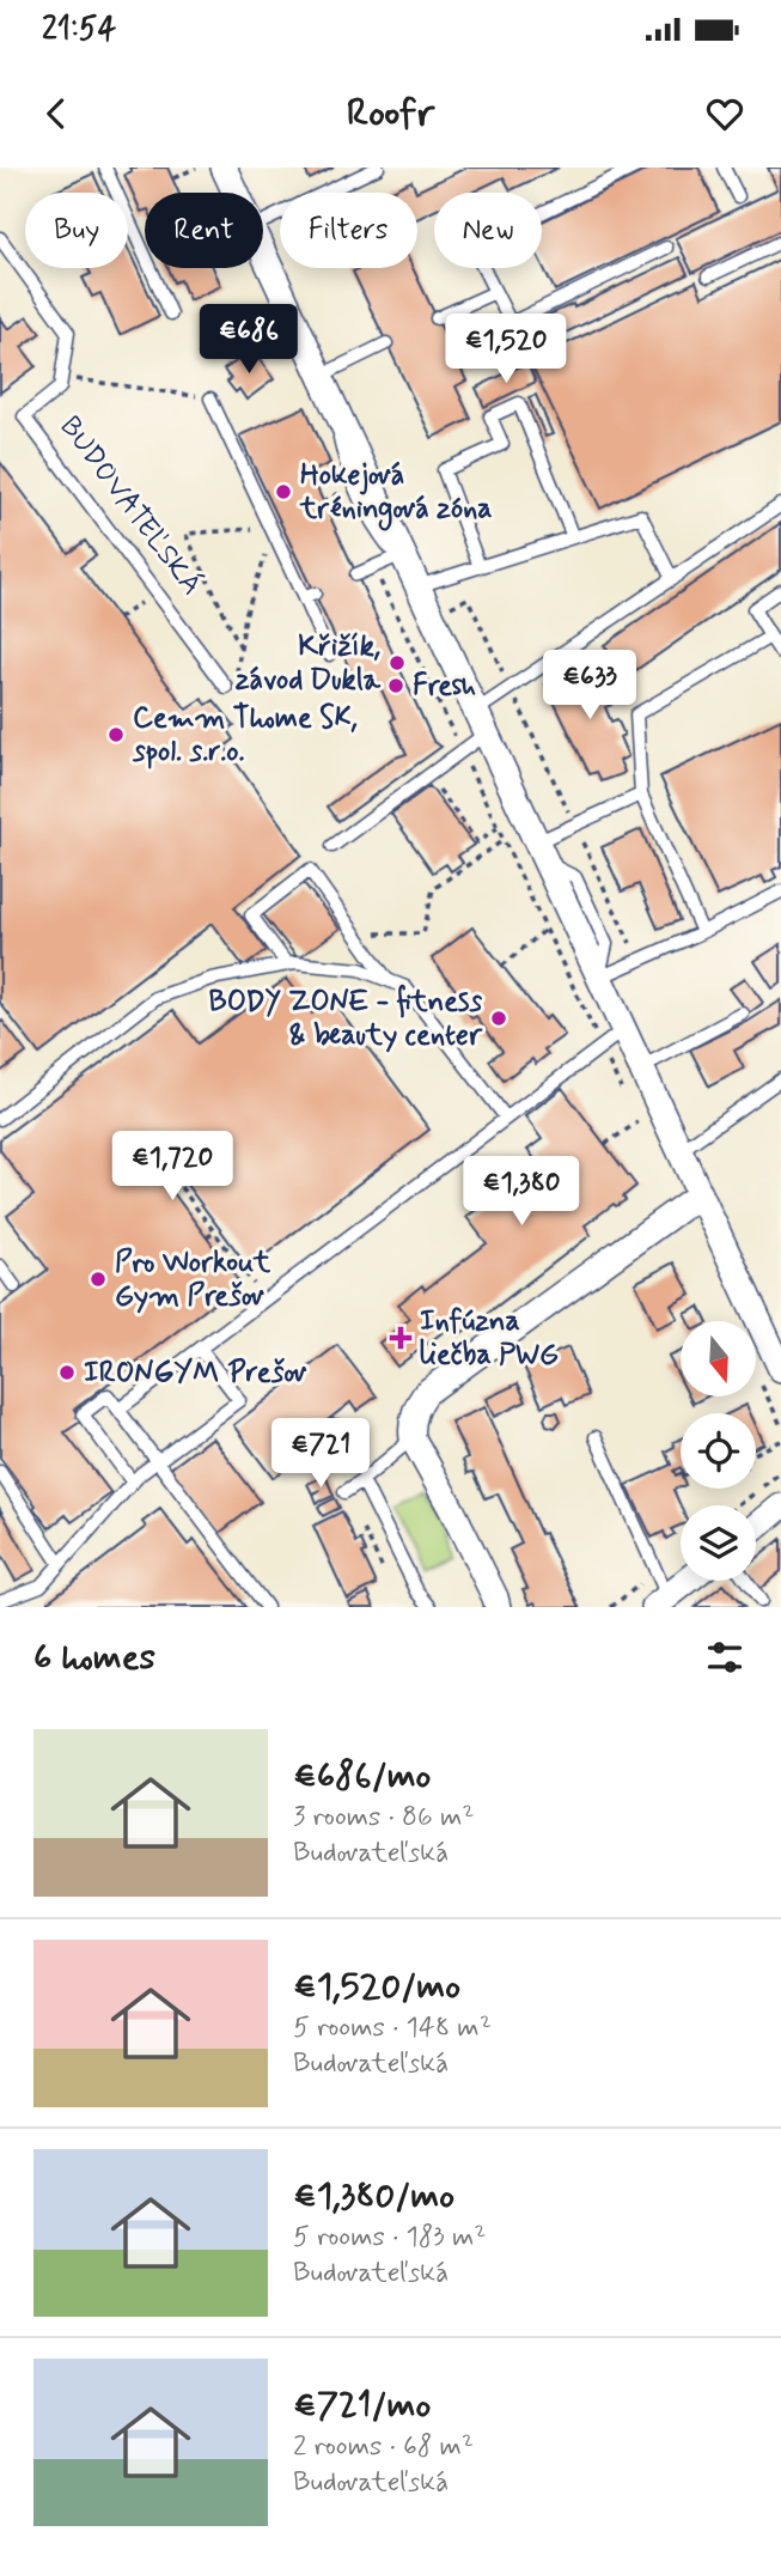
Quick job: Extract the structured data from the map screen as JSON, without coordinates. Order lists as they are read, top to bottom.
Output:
{
  "streets": {
    "lane": ["BUDOVATEĽSKÁ"]
  },
  "places": {
    "other": [
      "Hokejová tréningová zóna",
      "Křižík, závod Dukla",
      "Fresh",
      "Cemm Thome SK, spol. s.r.o.",
      "BODY ZONE - fitness & beauty center",
      "Pro Workout Gym Prešov",
      "IRONGYM Prešov"
    ],
    "health": ["Infúzna liečba PWG"]
  },
  "north": "bottom",
  "page": {
    "status": "21:54",
    "header": "Roofr",
    "chip": [
      "Buy",
      "Rent",
      "Filters",
      "New"
    ],
    "price": [
      "€686",
      "€1,520",
      "€633",
      "€1,720",
      "€1,380",
      "€721"
    ],
    "heading": "6 homes",
    "list": [
      {
        "name": "€686/mo",
        "note": "3 rooms · 86 m² · Budovateľská"
      },
      {
        "name": "€1,520/mo",
        "note": "5 rooms · 148 m² · Budovateľská"
      },
      {
        "name": "€1,380/mo",
        "note": "5 rooms · 183 m² · Budovateľská"
      },
      {
        "name": "€721/mo",
        "note": "2 rooms · 68 m² · Budovateľská"
      }
    ]
  }
}
